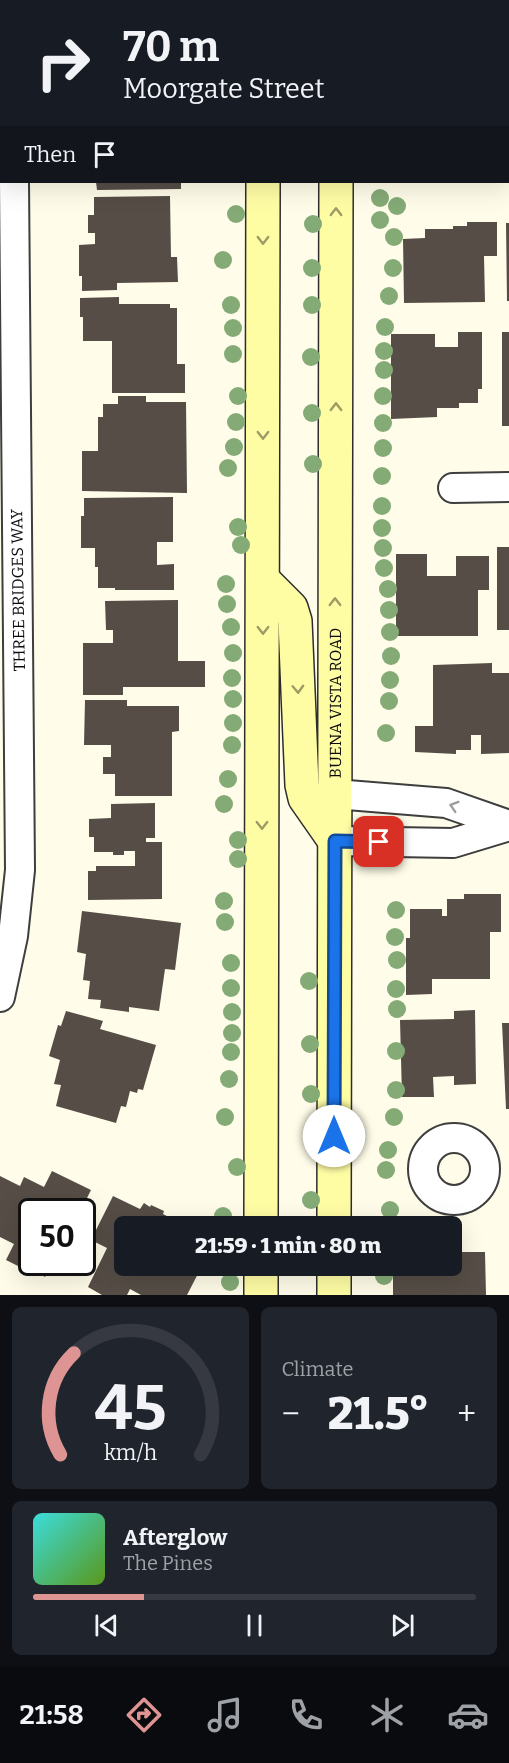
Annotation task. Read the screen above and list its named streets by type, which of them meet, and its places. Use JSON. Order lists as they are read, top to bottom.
{
  "streets": {
    "main road": ["BUENA VISTA ROAD"],
    "street": ["THREE BRIDGES WAY"]
  },
  "page": {
    "turn": ["70 m", "Moorgate Street"],
    "then": "Then",
    "limit": "50",
    "trip": "21:59 · 1 min · 80 m",
    "tile": "Climate",
    "heat": ["−", "21.5°", "+"],
    "song": ["Afterglow", "The Pines"],
    "tabs": "21:58",
    "gauge": ["45", "km/h"]
  }
}
